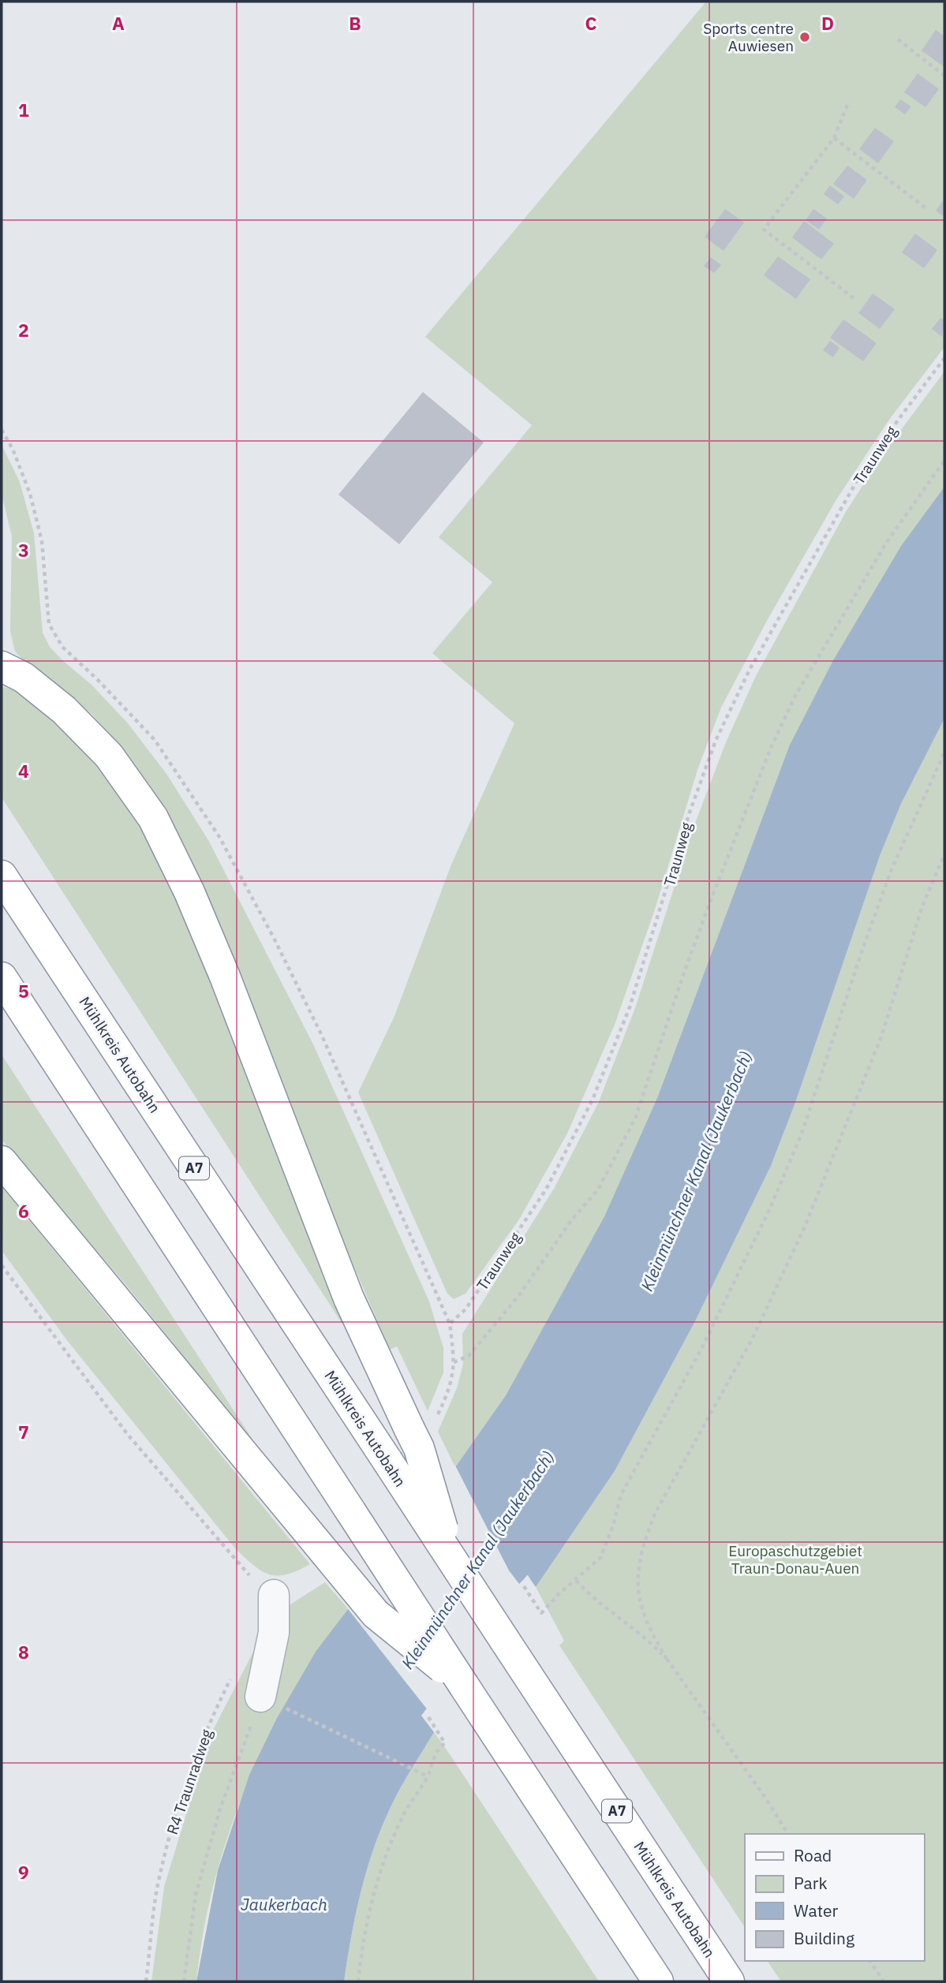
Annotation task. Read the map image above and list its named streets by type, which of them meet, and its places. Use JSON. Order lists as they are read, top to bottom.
{
  "streets": {
    "highway": ["Mühlkreis Autobahn", "A7"],
    "path": ["Traunweg", "R4 Traunradweg"]
  },
  "water": ["Kleinmünchner Kanal (Jaukerbach)", "Jaukerbach"],
  "parks": ["Europaschutzgebiet Traun-Donau-Auen"],
  "places": ["Sports centre Auwiesen"],
  "legend": [
    "Road",
    "Park",
    "Water",
    "Building"
  ],
  "grid": {
    "columns": [
      "A",
      "B",
      "C",
      "D"
    ],
    "rows": [
      "1",
      "2",
      "3",
      "4",
      "5",
      "6",
      "7",
      "8",
      "9"
    ]
  }
}
